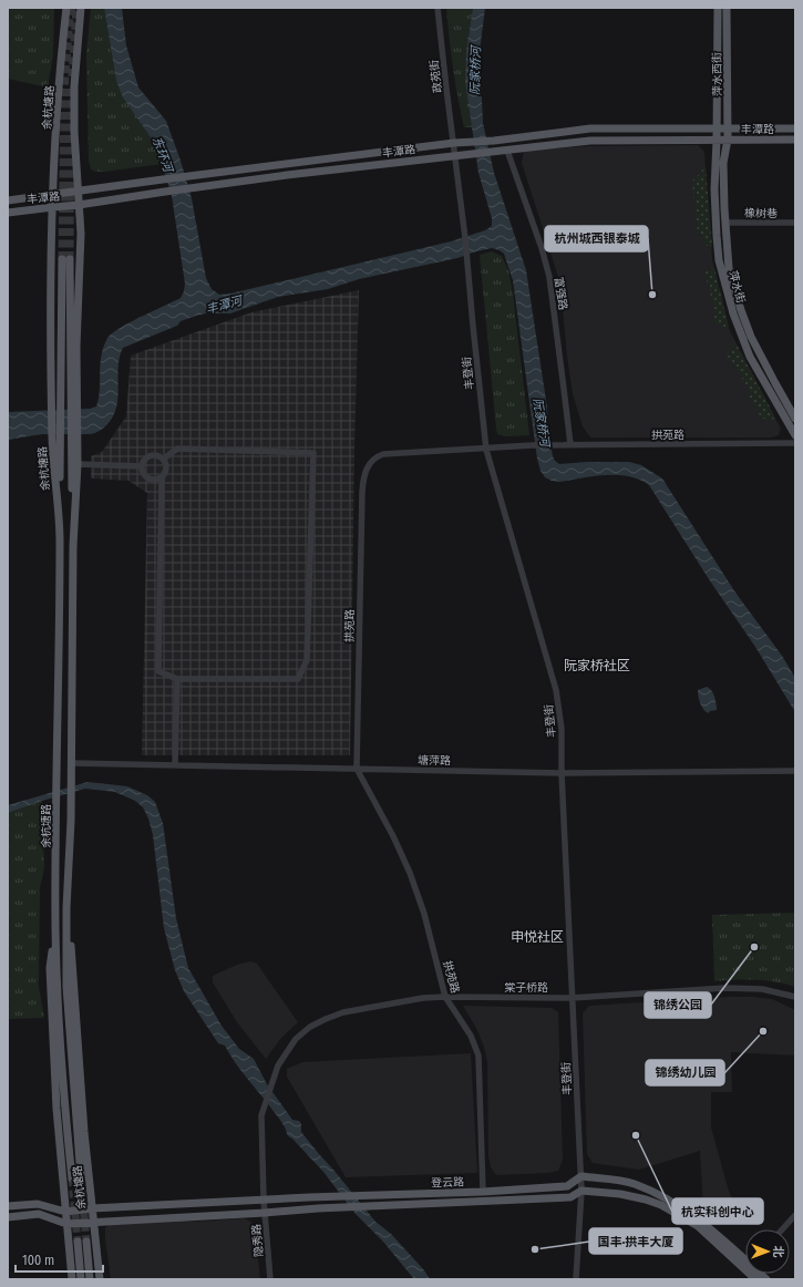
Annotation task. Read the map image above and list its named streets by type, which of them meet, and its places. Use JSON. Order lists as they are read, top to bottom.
{
  "streets": {
    "main road": [
      "萍水西街",
      "余杭塘路",
      "丰潭路",
      "萍水街",
      "登云路"
    ],
    "street": [
      "政苑街",
      "橡树巷",
      "富强路",
      "丰登街",
      "拱苑路",
      "塘萍路",
      "棠子桥路",
      "隐秀路"
    ]
  },
  "crossings": [
    ["萍水西街", "丰潭路"],
    ["萍水西街", "萍水街"],
    ["政苑街", "丰潭路"],
    ["余杭塘路", "丰潭路"],
    ["余杭塘路", "塘萍路"],
    ["余杭塘路", "登云路"],
    ["丰潭路", "萍水街"],
    ["丰潭路", "富强路"],
    ["丰潭路", "丰登街"],
    ["橡树巷", "萍水街"],
    ["富强路", "拱苑路"],
    ["丰登街", "拱苑路"],
    ["丰登街", "塘萍路"],
    ["丰登街", "棠子桥路"],
    ["丰登街", "登云路"],
    ["拱苑路", "塘萍路"],
    ["拱苑路", "棠子桥路"],
    ["拱苑路", "登云路"],
    ["棠子桥路", "登云路"],
    ["棠子桥路", "隐秀路"],
    ["登云路", "隐秀路"]
  ],
  "districts": ["阮家桥社区", "申悦社区"],
  "water": ["阮家桥河", "东环河", "丰潭河"],
  "places": [
    "杭州城西银泰城",
    "锦绣公园",
    "锦绣幼儿园",
    "杭实科创中心",
    "国丰·拱丰大厦"
  ],
  "scale_bar": "100 m",
  "north": "right"
}
